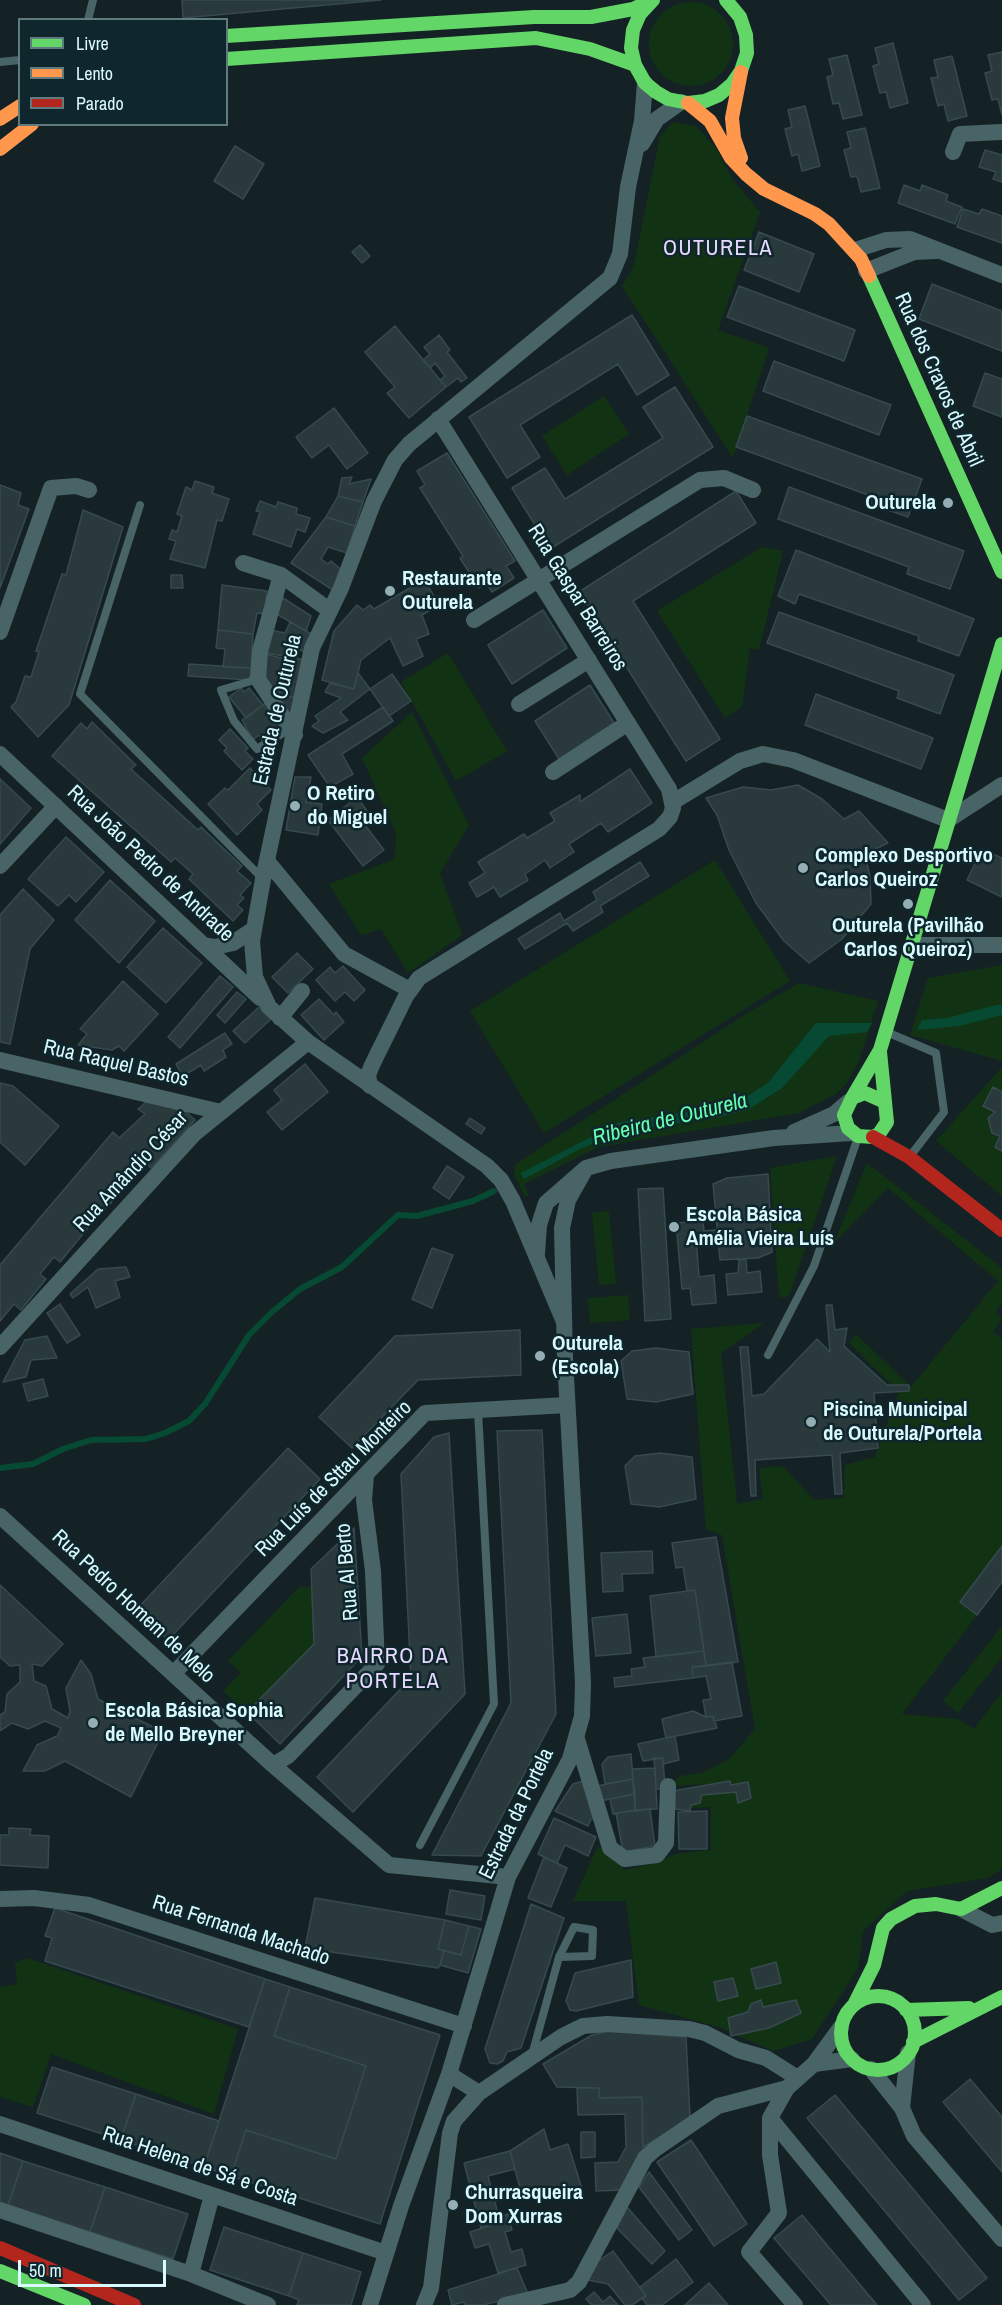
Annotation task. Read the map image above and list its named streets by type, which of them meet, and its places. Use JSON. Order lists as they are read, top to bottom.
{
  "streets": {
    "street": [
      "Rua dos Cravos de Abril",
      "Rua Gaspar Barreiros",
      "Estrada de Outurela",
      "Rua João Pedro de Andrade",
      "Rua Raquel Bastos",
      "Rua Amândio César",
      "Rua Luís de Sttau Monteiro",
      "Rua Al Berto",
      "Rua Pedro Homem de Melo",
      "Estrada da Portela",
      "Rua Fernanda Machado",
      "Rua Helena de Sá e Costa"
    ]
  },
  "crossings": [
    ["Rua Gaspar Barreiros", "Estrada de Outurela"],
    ["Estrada de Outurela", "Rua João Pedro de Andrade"],
    ["Estrada de Outurela", "Rua Amândio César"],
    ["Estrada de Outurela", "Estrada da Portela"],
    ["Rua Raquel Bastos", "Rua Amândio César"],
    ["Rua Luís de Sttau Monteiro", "Rua Al Berto"],
    ["Rua Luís de Sttau Monteiro", "Rua Pedro Homem de Melo"],
    ["Rua Luís de Sttau Monteiro", "Estrada da Portela"],
    ["Rua Al Berto", "Rua Pedro Homem de Melo"],
    ["Rua Pedro Homem de Melo", "Estrada da Portela"],
    ["Estrada da Portela", "Rua Fernanda Machado"],
    ["Estrada da Portela", "Rua Helena de Sá e Costa"]
  ],
  "districts": ["OUTURELA", "BAIRRO DA PORTELA"],
  "water": ["Ribeira de Outurela"],
  "places": [
    "Outurela",
    "Restaurante Outurela",
    "O Retiro do Miguel",
    "Complexo Desportivo Carlos Queiroz",
    "Outurela (Pavilhão Carlos Queiroz)",
    "Escola Básica Amélia Vieira Luís",
    "Outurela (Escola)",
    "Piscina Municipal de Outurela/Portela",
    "Escola Básica Sophia de Mello Breyner",
    "Churrasqueira Dom Xurras"
  ],
  "legend": ["Livre", "Lento", "Parado"],
  "scale_bar": "50 m"
}
